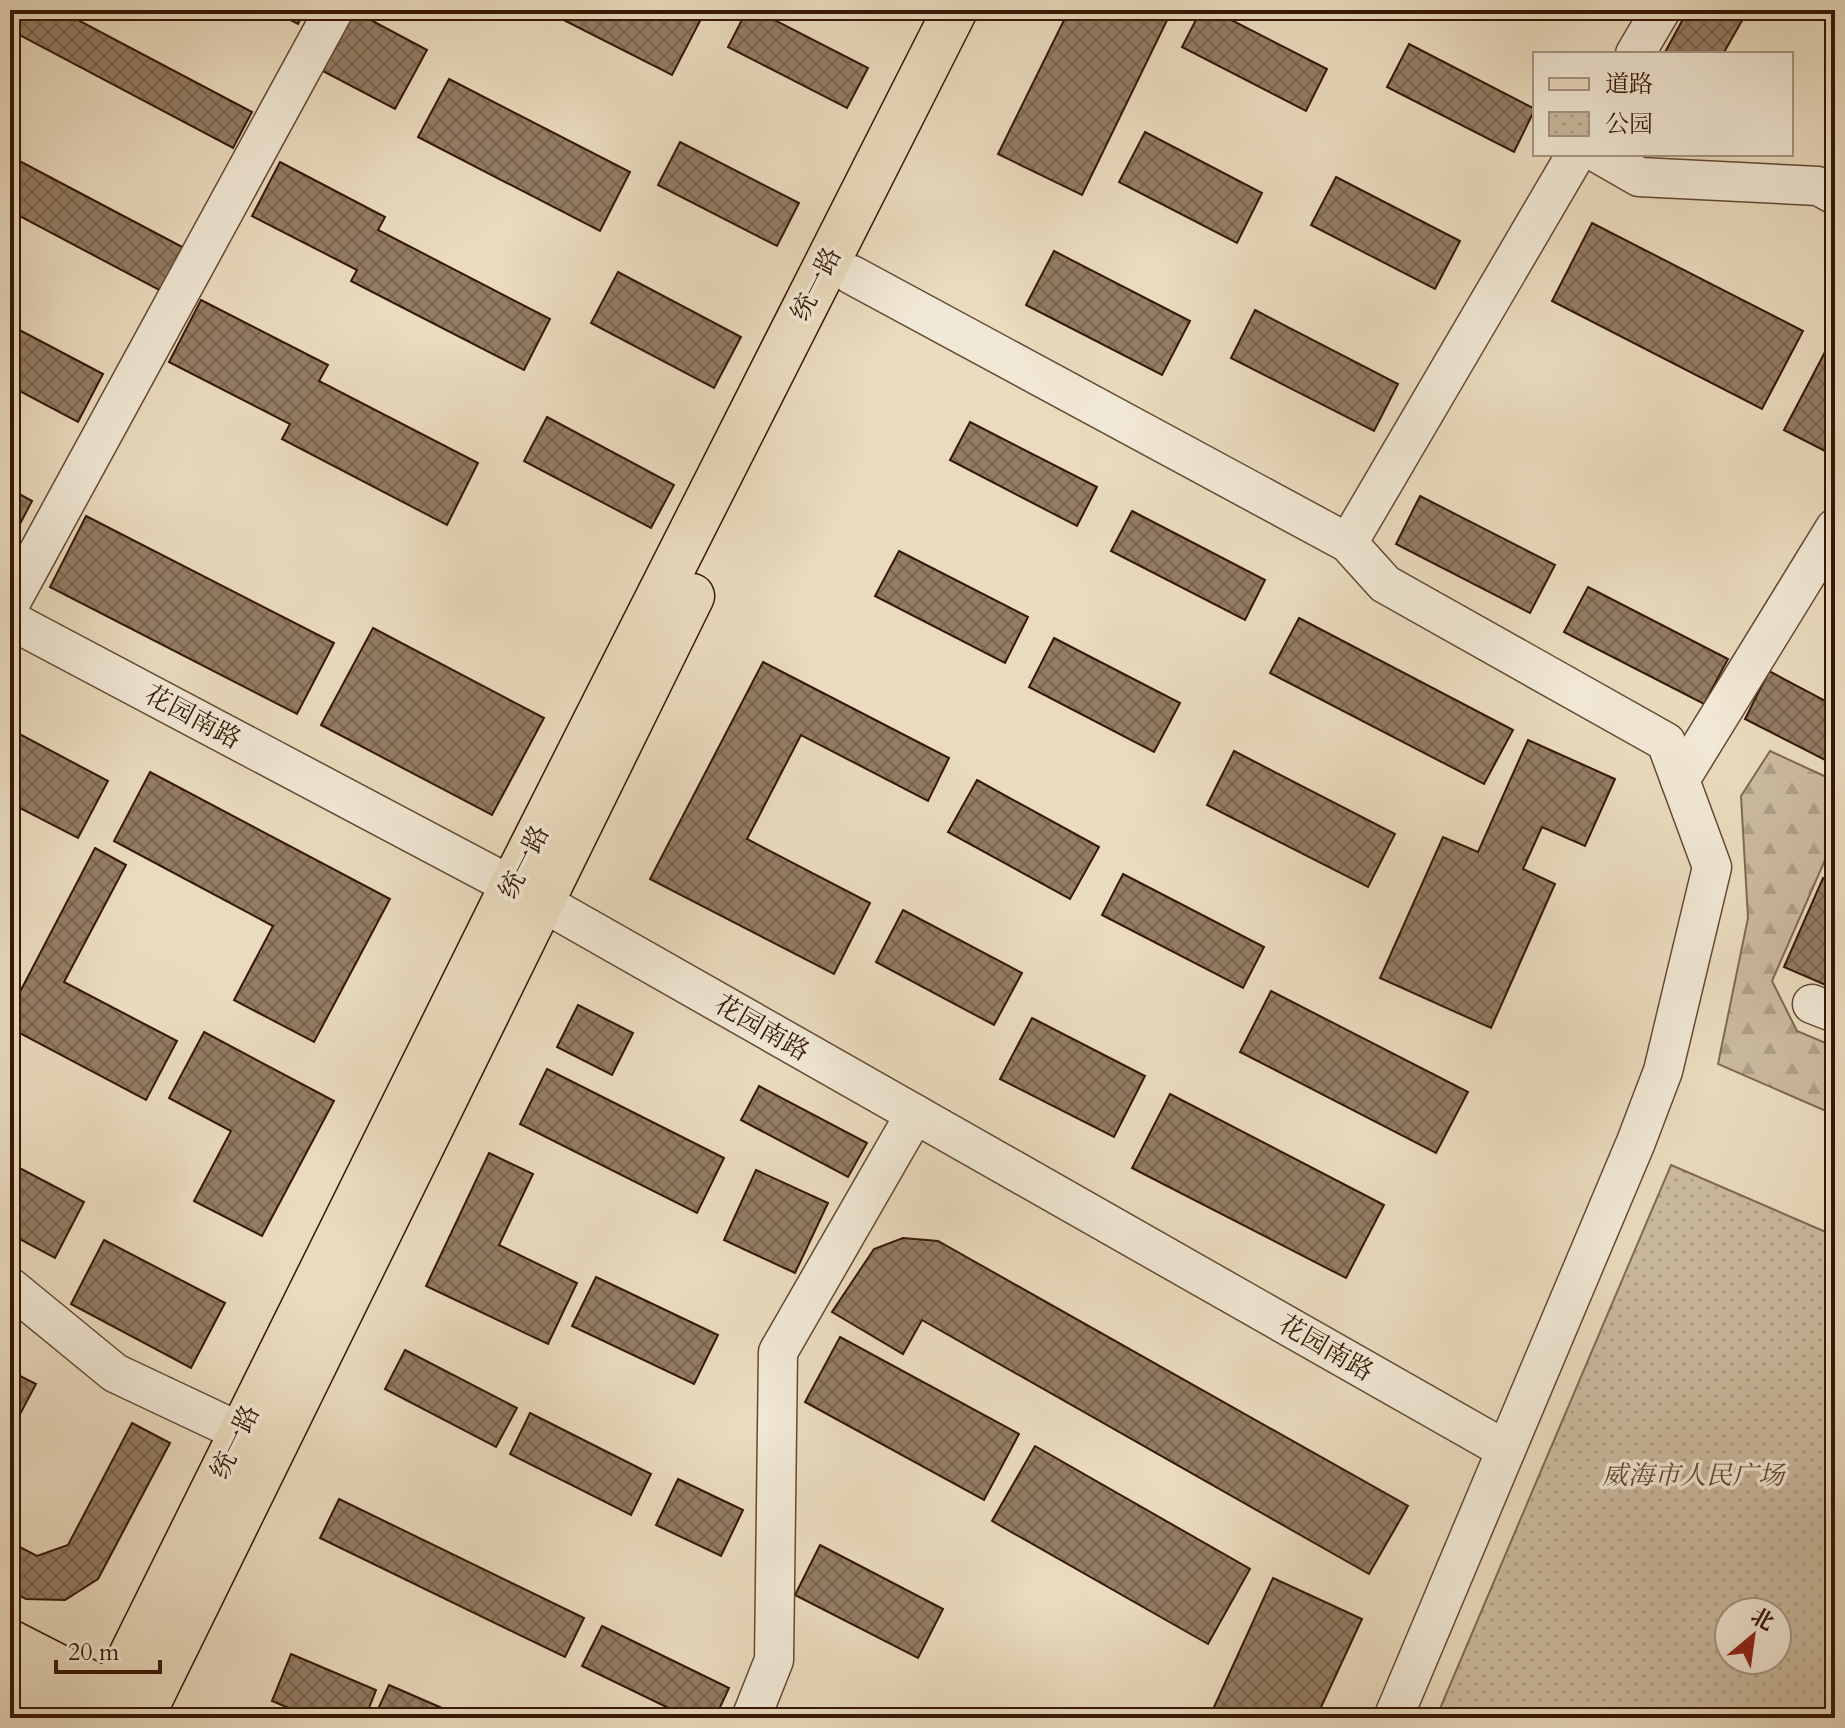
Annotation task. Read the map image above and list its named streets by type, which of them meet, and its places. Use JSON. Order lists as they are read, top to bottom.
{
  "streets": {
    "main road": ["统一路"],
    "street": ["花园南路"]
  },
  "crossings": [
    ["统一路", "花园南路"]
  ],
  "parks": ["威海市人民广场"],
  "legend": ["道路", "公园"],
  "scale_bar": "20 m",
  "north": "top right"
}
